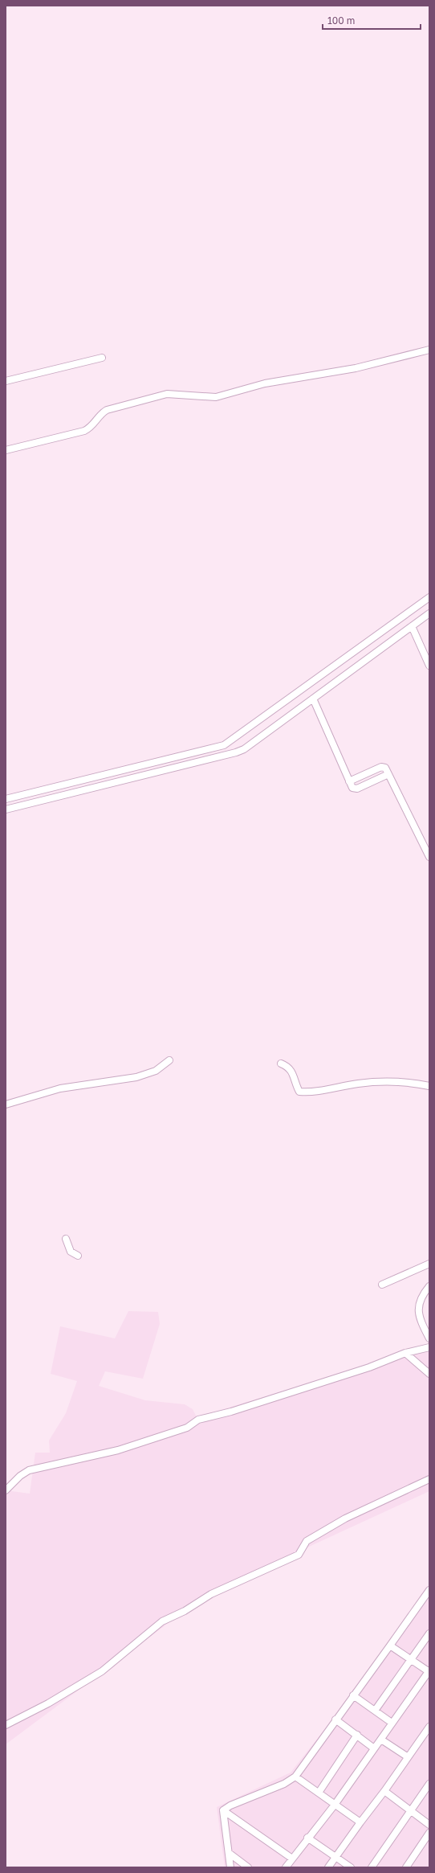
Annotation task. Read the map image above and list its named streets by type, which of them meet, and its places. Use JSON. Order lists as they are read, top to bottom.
{
  "scale_bar": "100 m"
}
